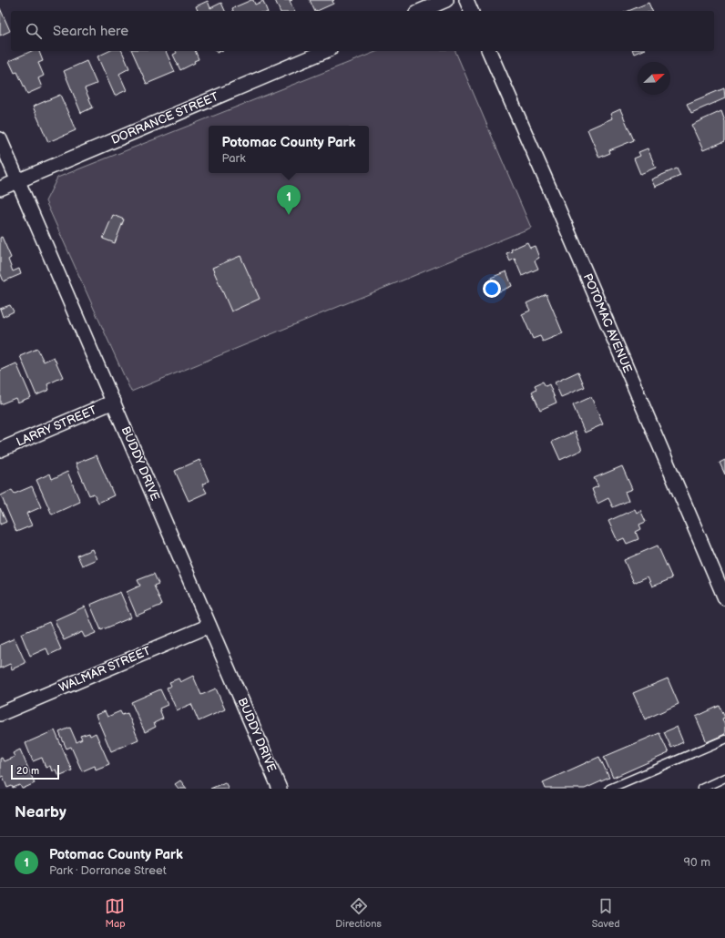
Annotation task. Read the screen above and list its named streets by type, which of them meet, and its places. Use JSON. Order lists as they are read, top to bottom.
{
  "streets": {
    "street": [
      "DORRANCE STREET",
      "POTOMAC AVENUE",
      "LARRY STREET",
      "BUDDY DRIVE",
      "WALMAR STREET"
    ]
  },
  "crossings": [
    ["DORRANCE STREET", "BUDDY DRIVE"],
    ["LARRY STREET", "BUDDY DRIVE"],
    ["BUDDY DRIVE", "WALMAR STREET"]
  ],
  "scale_bar": "20 m",
  "north": "top right",
  "page": {
    "search": "Search here",
    "popup": ["Potomac County Park", "Park"],
    "pins": "1",
    "scale": "20 m",
    "heading": "Nearby",
    "list": [
      {
        "mark": "1",
        "name": "Potomac County Park",
        "note": "Park · Dorrance Street",
        "value": "90 m"
      }
    ],
    "nav": ["Map", "Directions", "Saved"]
  }
}
